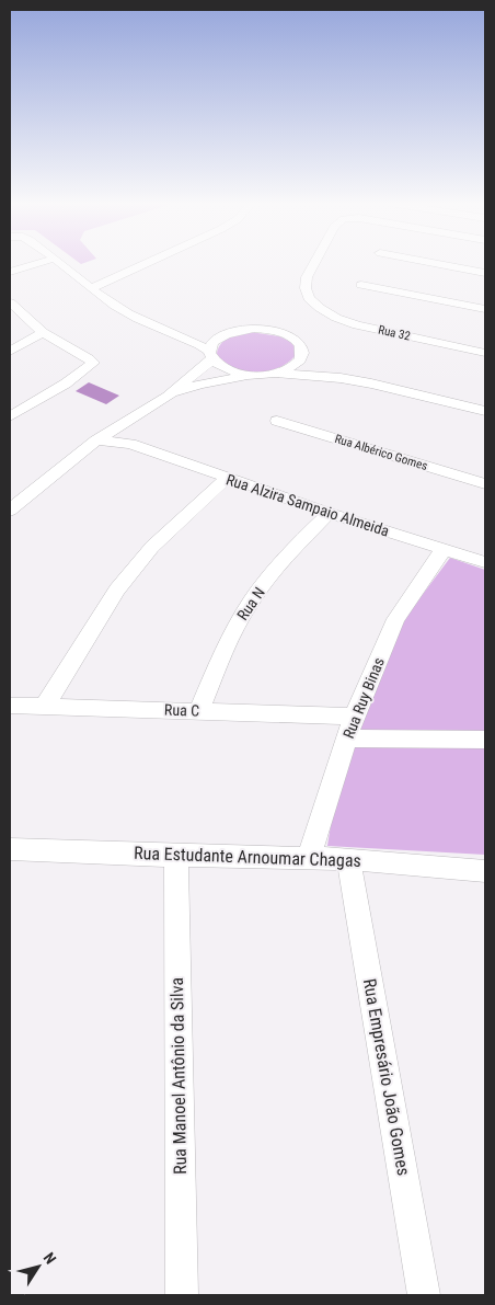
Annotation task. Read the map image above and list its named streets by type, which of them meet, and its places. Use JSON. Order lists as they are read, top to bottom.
{
  "streets": {
    "street": [
      "Rua 32",
      "Rua Albérico Gomes",
      "Rua Alzira Sampaio Almeida",
      "Rua N",
      "Rua Ruy Binas",
      "Rua C",
      "Rua Estudante Arnoumar Chagas",
      "Rua Manoel Antônio da Silva",
      "Rua Empresário João Gomes"
    ]
  },
  "crossings": [
    ["Rua Alzira Sampaio Almeida", "Rua N"],
    ["Rua Alzira Sampaio Almeida", "Rua Ruy Binas"],
    ["Rua N", "Rua C"],
    ["Rua Ruy Binas", "Rua C"],
    ["Rua Ruy Binas", "Rua Estudante Arnoumar Chagas"],
    ["Rua Estudante Arnoumar Chagas", "Rua Manoel Antônio da Silva"],
    ["Rua Estudante Arnoumar Chagas", "Rua Empresário João Gomes"]
  ],
  "north": "top right"
}
